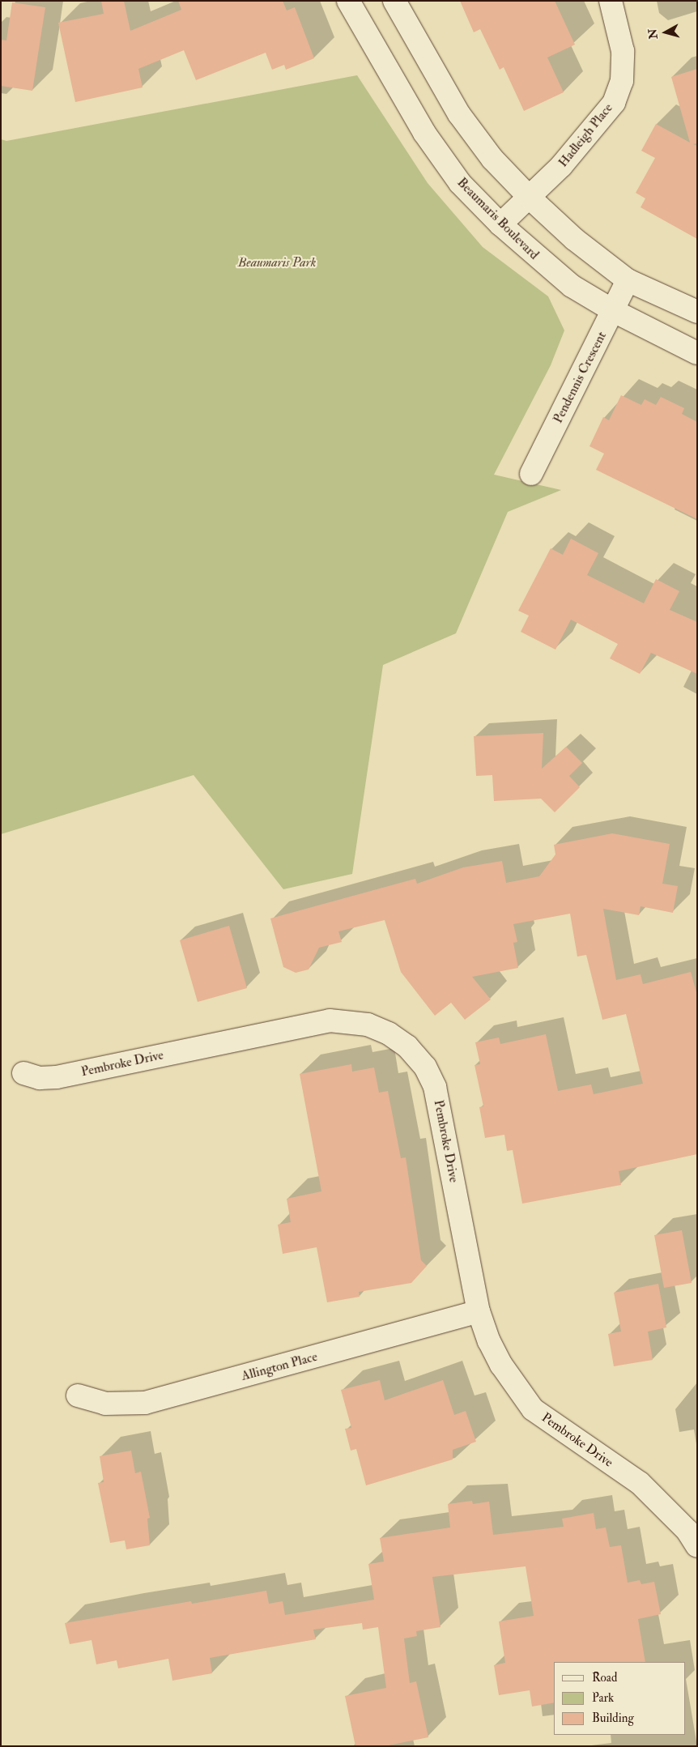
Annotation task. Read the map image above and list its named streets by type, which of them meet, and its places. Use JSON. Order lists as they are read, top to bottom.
{
  "streets": {
    "street": [
      "Hadleigh Place",
      "Beaumaris Boulevard",
      "Pendennis Crescent",
      "Pembroke Drive",
      "Allington Place"
    ]
  },
  "crossings": [
    ["Hadleigh Place", "Beaumaris Boulevard"],
    ["Beaumaris Boulevard", "Pendennis Crescent"],
    ["Pembroke Drive", "Allington Place"]
  ],
  "parks": ["Beaumaris Park"],
  "legend": ["Road", "Park", "Building"],
  "north": "left"
}
